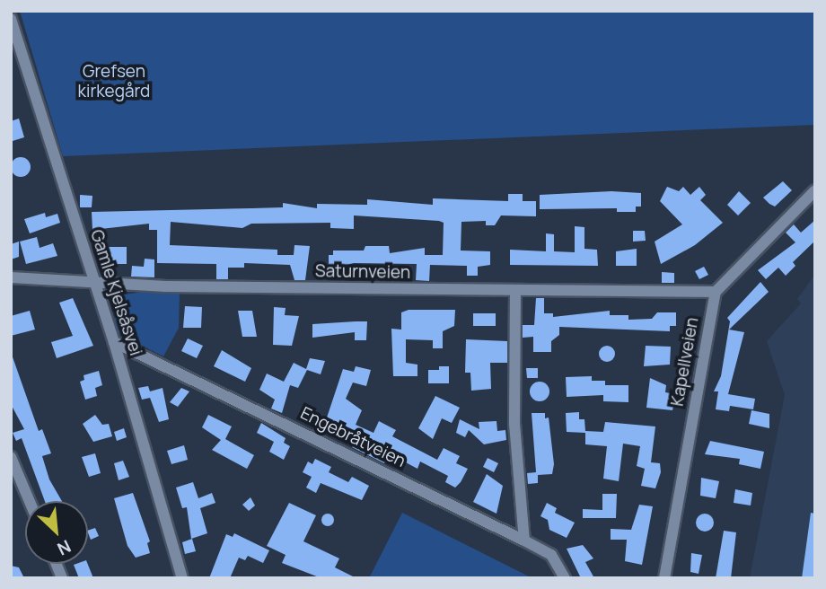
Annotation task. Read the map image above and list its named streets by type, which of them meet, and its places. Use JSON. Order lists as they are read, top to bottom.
{
  "streets": {
    "street": [
      "Saturnveien",
      "Gamle Kjelsåsvei",
      "Kapellveien",
      "Engebråtveien"
    ]
  },
  "crossings": [
    ["Saturnveien", "Gamle Kjelsåsvei"],
    ["Saturnveien", "Kapellveien"],
    ["Gamle Kjelsåsvei", "Engebråtveien"]
  ],
  "parks": ["Grefsen kirkegård"],
  "north": "bottom right"
}
